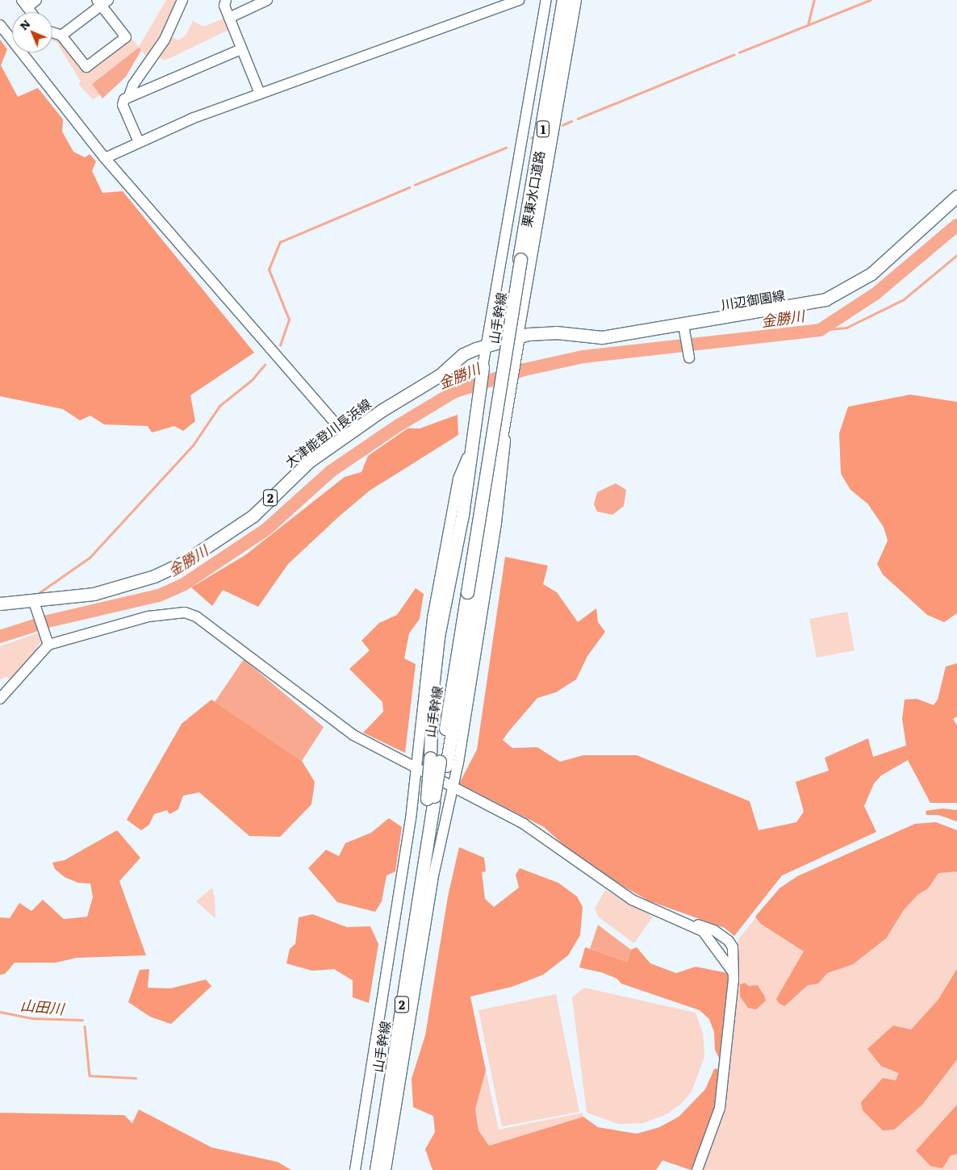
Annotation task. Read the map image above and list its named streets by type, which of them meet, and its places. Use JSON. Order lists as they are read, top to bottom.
{
  "streets": {
    "highway": ["1", "栗東水口道路"],
    "main road": [
      "川辺御園線",
      "山手幹線",
      "大津能登川長浜線",
      "2"
    ]
  },
  "crossings": [
    ["栗東水口道路", "山手幹線"],
    ["川辺御園線", "大津能登川長浜線"]
  ],
  "water": ["金勝川", "山田川"],
  "north": "top left"
}
